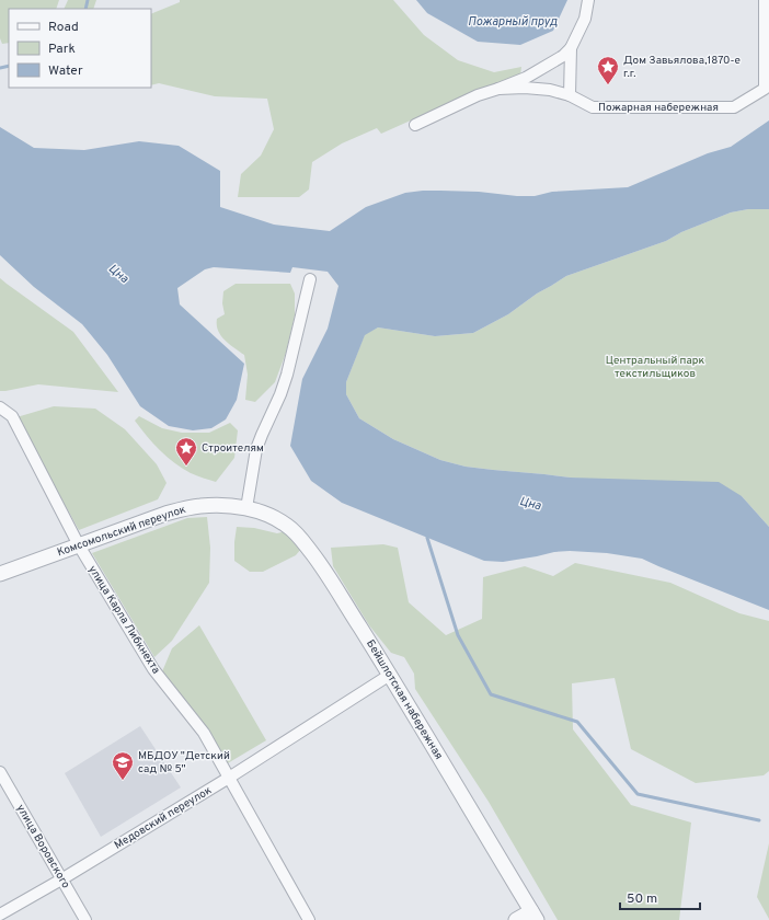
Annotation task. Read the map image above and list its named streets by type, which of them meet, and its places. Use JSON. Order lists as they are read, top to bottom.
{
  "streets": {
    "street": [
      "Пожарная набережная",
      "Комсомольский переулок",
      "улица Карла Либкнехта",
      "Бейшлотская набережная",
      "Медовский переулок",
      "улица Воровского"
    ]
  },
  "crossings": [
    ["Комсомольский переулок", "улица Карла Либкнехта"],
    ["Комсомольский переулок", "Бейшлотская набережная"],
    ["улица Карла Либкнехта", "Медовский переулок"],
    ["Бейшлотская набережная", "Медовский переулок"],
    ["Медовский переулок", "улица Воровского"]
  ],
  "water": ["Пожарный пруд", "Цна"],
  "parks": ["Центральный парк текстильщиков"],
  "places": {
    "place": ["Дом Завьялова,1870-е г.г.", "Строителям"],
    "school or university": ["МБДОУ \"Детский сад № 5\""]
  },
  "legend": ["Road", "Park", "Water"],
  "scale_bar": "50 m"
}
